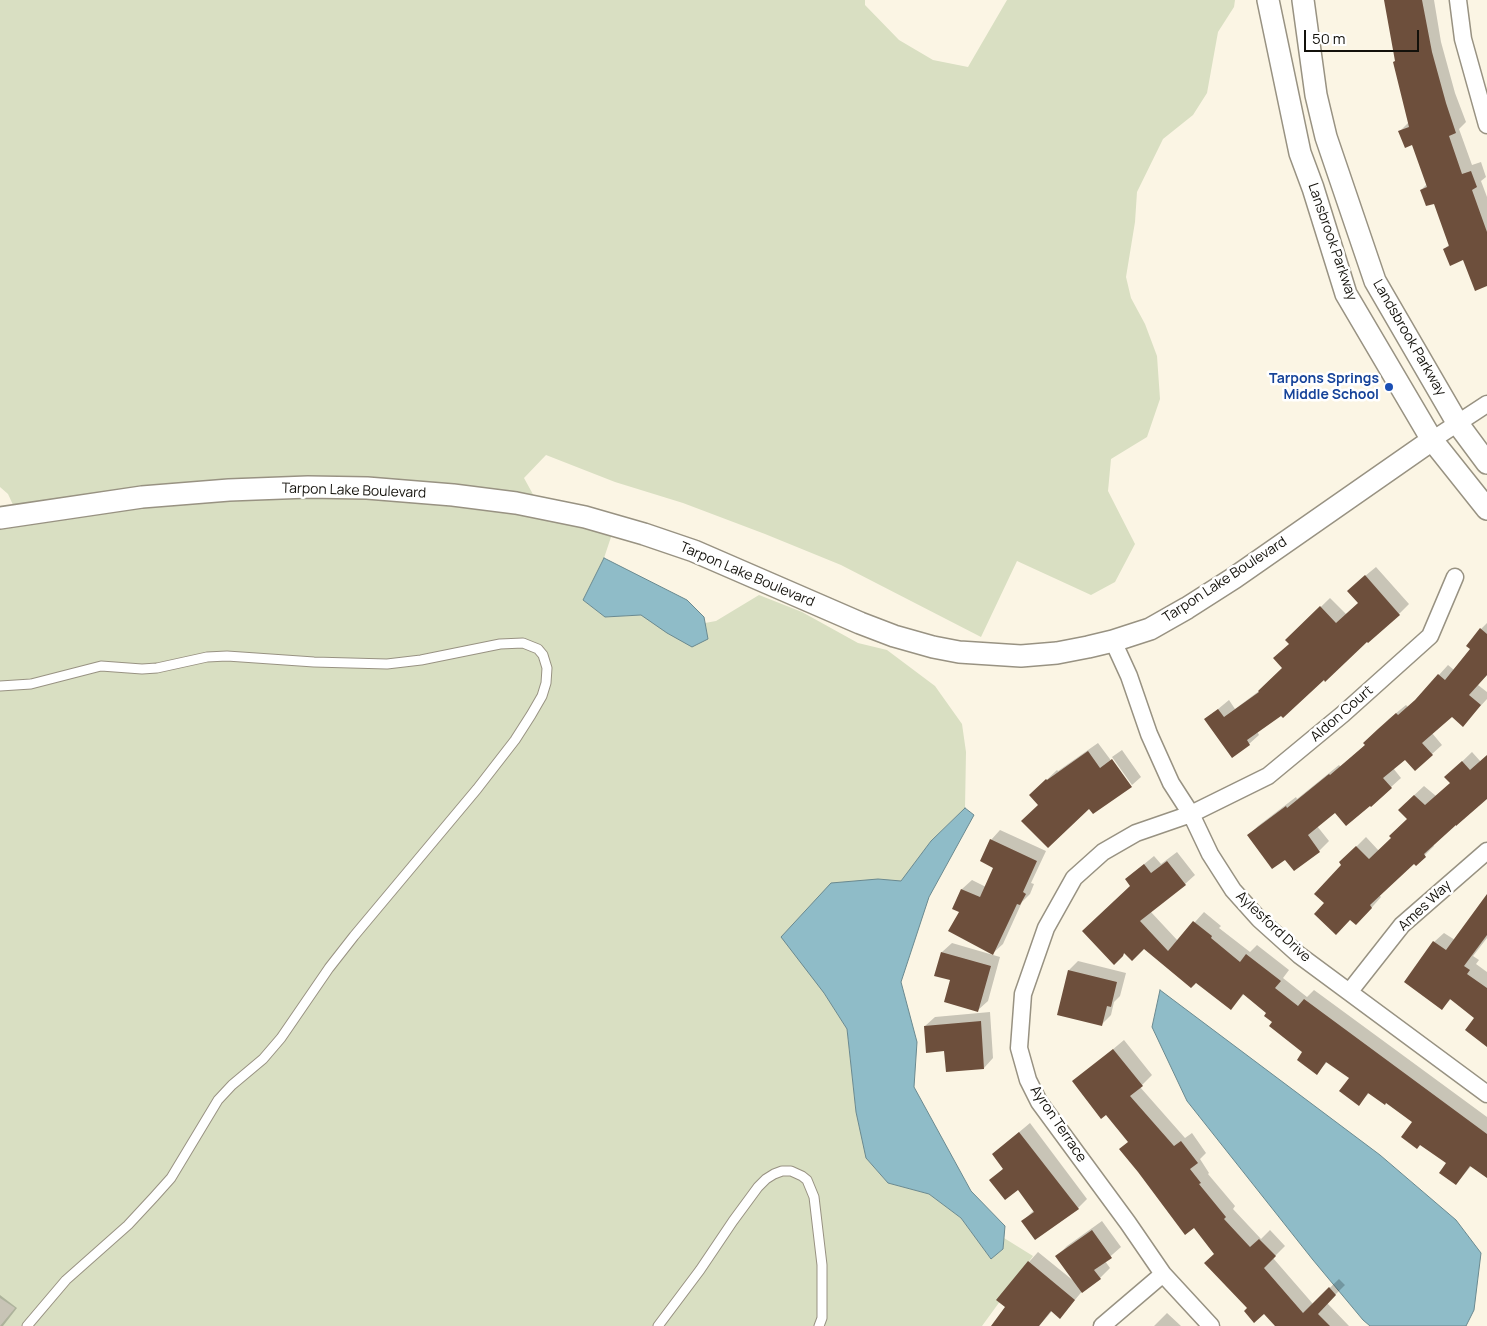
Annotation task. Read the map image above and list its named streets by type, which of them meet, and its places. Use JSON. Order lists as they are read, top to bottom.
{
  "streets": {
    "street": [
      "Lansbrook Parkway",
      "Landsbrook Parkway",
      "Tarpon Lake Boulevard",
      "Aldon Court",
      "Ames Way",
      "Aylesford Drive",
      "Ayron Terrace"
    ]
  },
  "crossings": [
    ["Lansbrook Parkway", "Tarpon Lake Boulevard"],
    ["Tarpon Lake Boulevard", "Aylesford Drive"],
    ["Aldon Court", "Aylesford Drive"],
    ["Aldon Court", "Ayron Terrace"],
    ["Ames Way", "Aylesford Drive"],
    ["Aylesford Drive", "Ayron Terrace"]
  ],
  "places": ["Tarpons Springs Middle School"],
  "scale_bar": "50 m"
}
